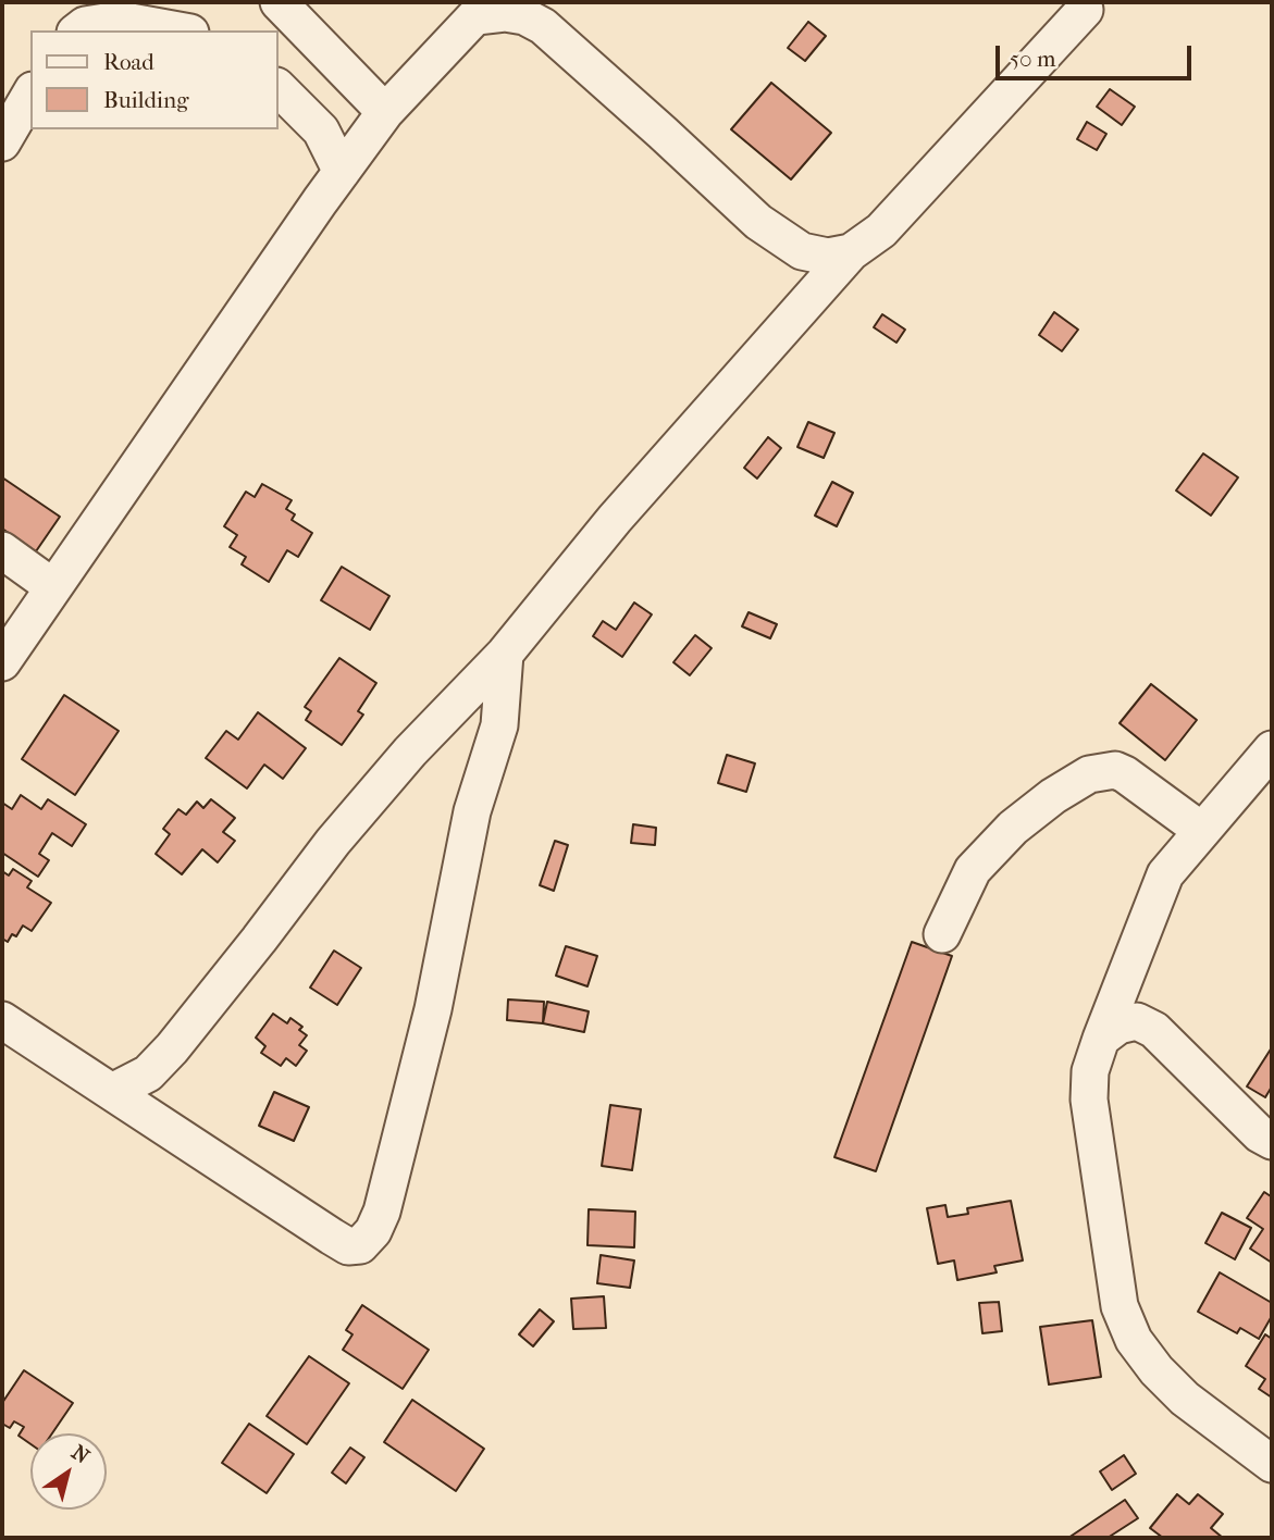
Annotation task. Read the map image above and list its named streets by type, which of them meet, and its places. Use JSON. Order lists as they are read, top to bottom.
{
  "legend": ["Road", "Building"],
  "scale_bar": "50 m",
  "north": "top right"
}
